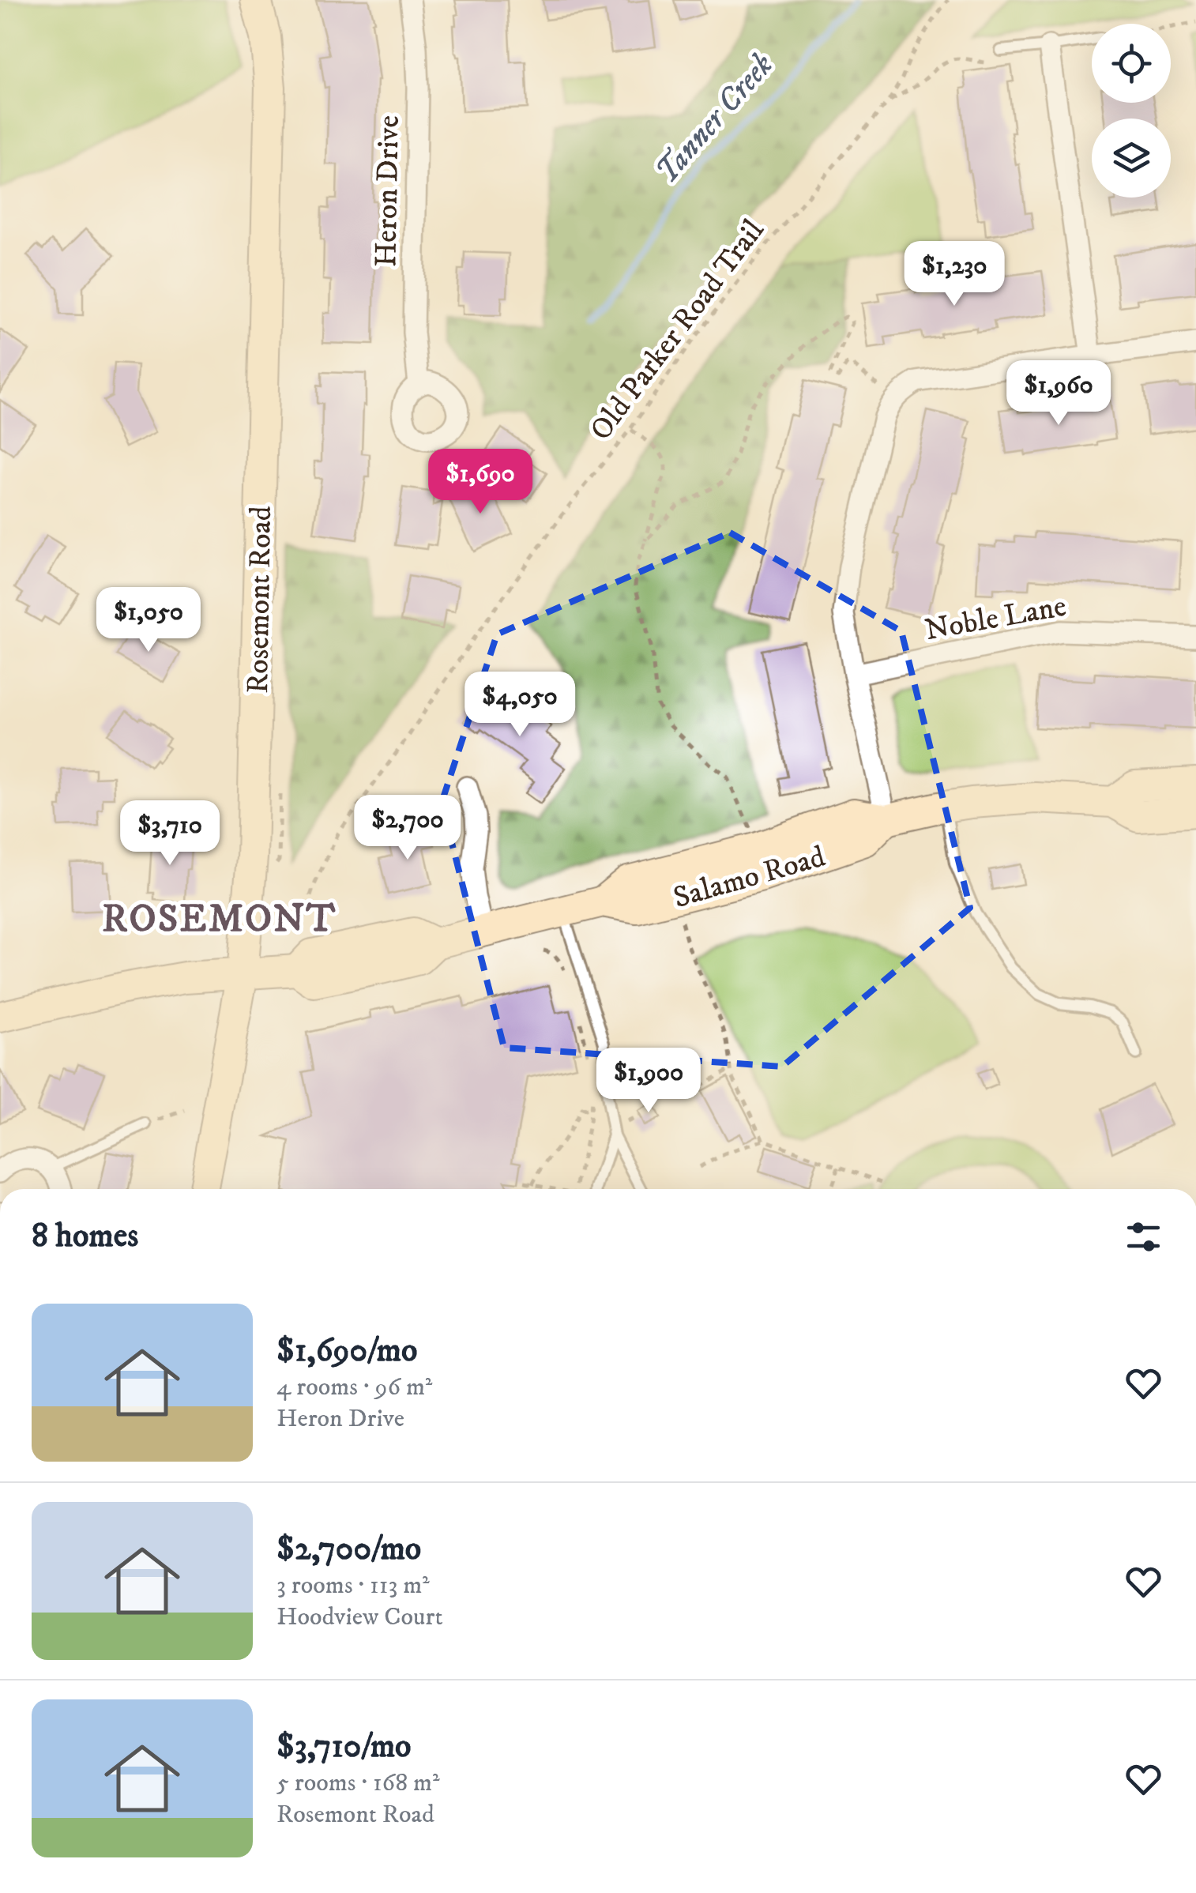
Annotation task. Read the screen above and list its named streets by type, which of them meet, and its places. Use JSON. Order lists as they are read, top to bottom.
{
  "streets": {
    "main road": ["Rosemont Road", "Salamo Road"],
    "street": ["Heron Drive", "Noble Lane"],
    "path": ["Old Parker Road Trail"]
  },
  "crossings": [
    ["Rosemont Road", "Salamo Road"]
  ],
  "districts": ["ROSEMONT"],
  "water": ["Tanner Creek"],
  "page": {
    "price": [
      "$1,230",
      "$1,960",
      "$1,690",
      "$1,050",
      "$4,050",
      "$2,700",
      "$3,710",
      "$1,900"
    ],
    "heading": "8 homes",
    "list": [
      {
        "name": "$1,690/mo",
        "note": "4 rooms · 96 m² · Heron Drive"
      },
      {
        "name": "$2,700/mo",
        "note": "3 rooms · 113 m² · Hoodview Court"
      },
      {
        "name": "$3,710/mo",
        "note": "5 rooms · 168 m² · Rosemont Road"
      }
    ]
  }
}
